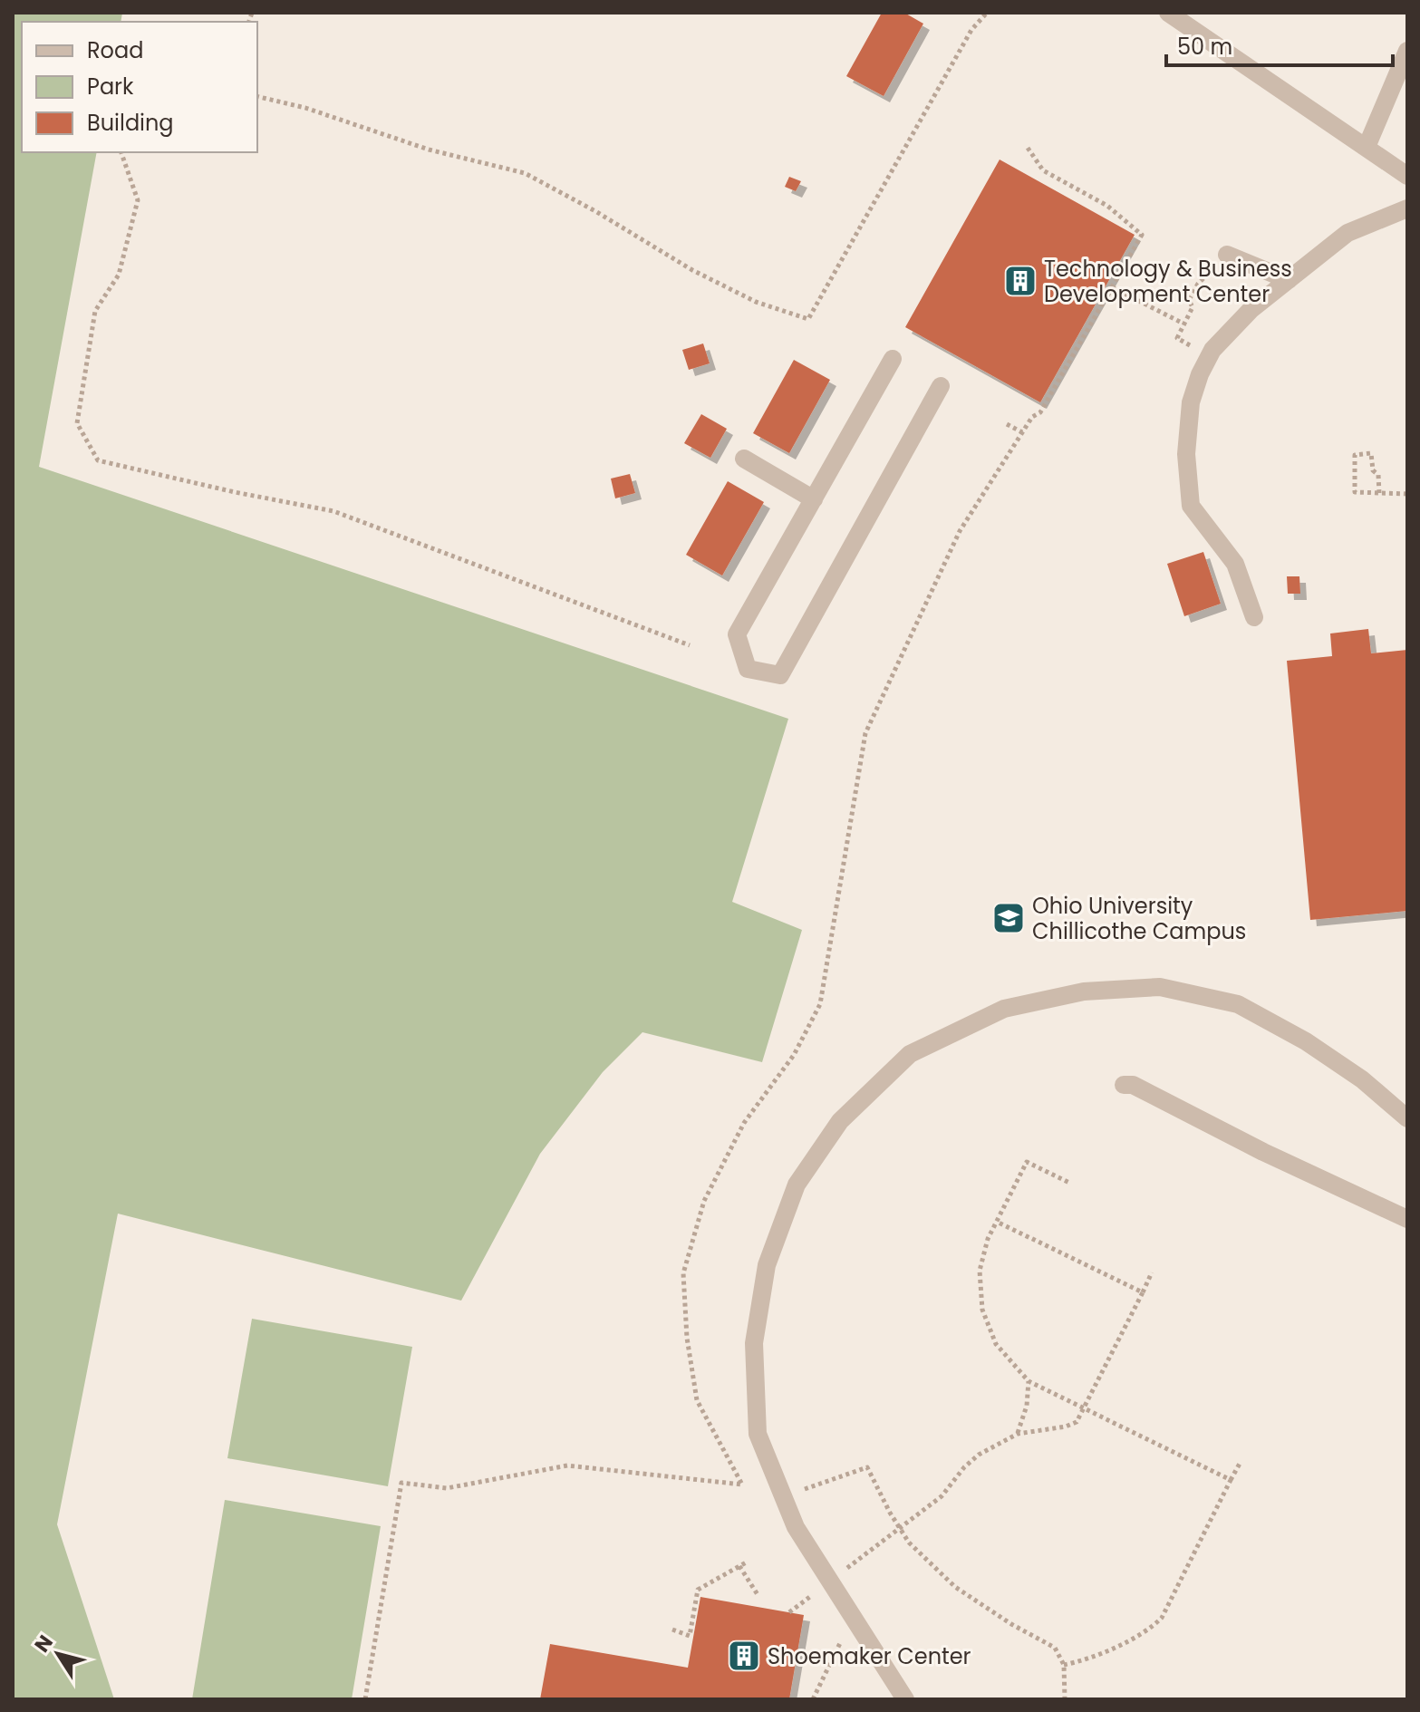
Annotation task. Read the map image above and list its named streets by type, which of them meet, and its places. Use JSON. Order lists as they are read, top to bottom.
{
  "places": {
    "building": ["Technology & Business Development Center", "Shoemaker Center"],
    "school or university": ["Ohio University Chillicothe Campus"]
  },
  "legend": ["Road", "Park", "Building"],
  "scale_bar": "50 m",
  "north": "top left"
}
